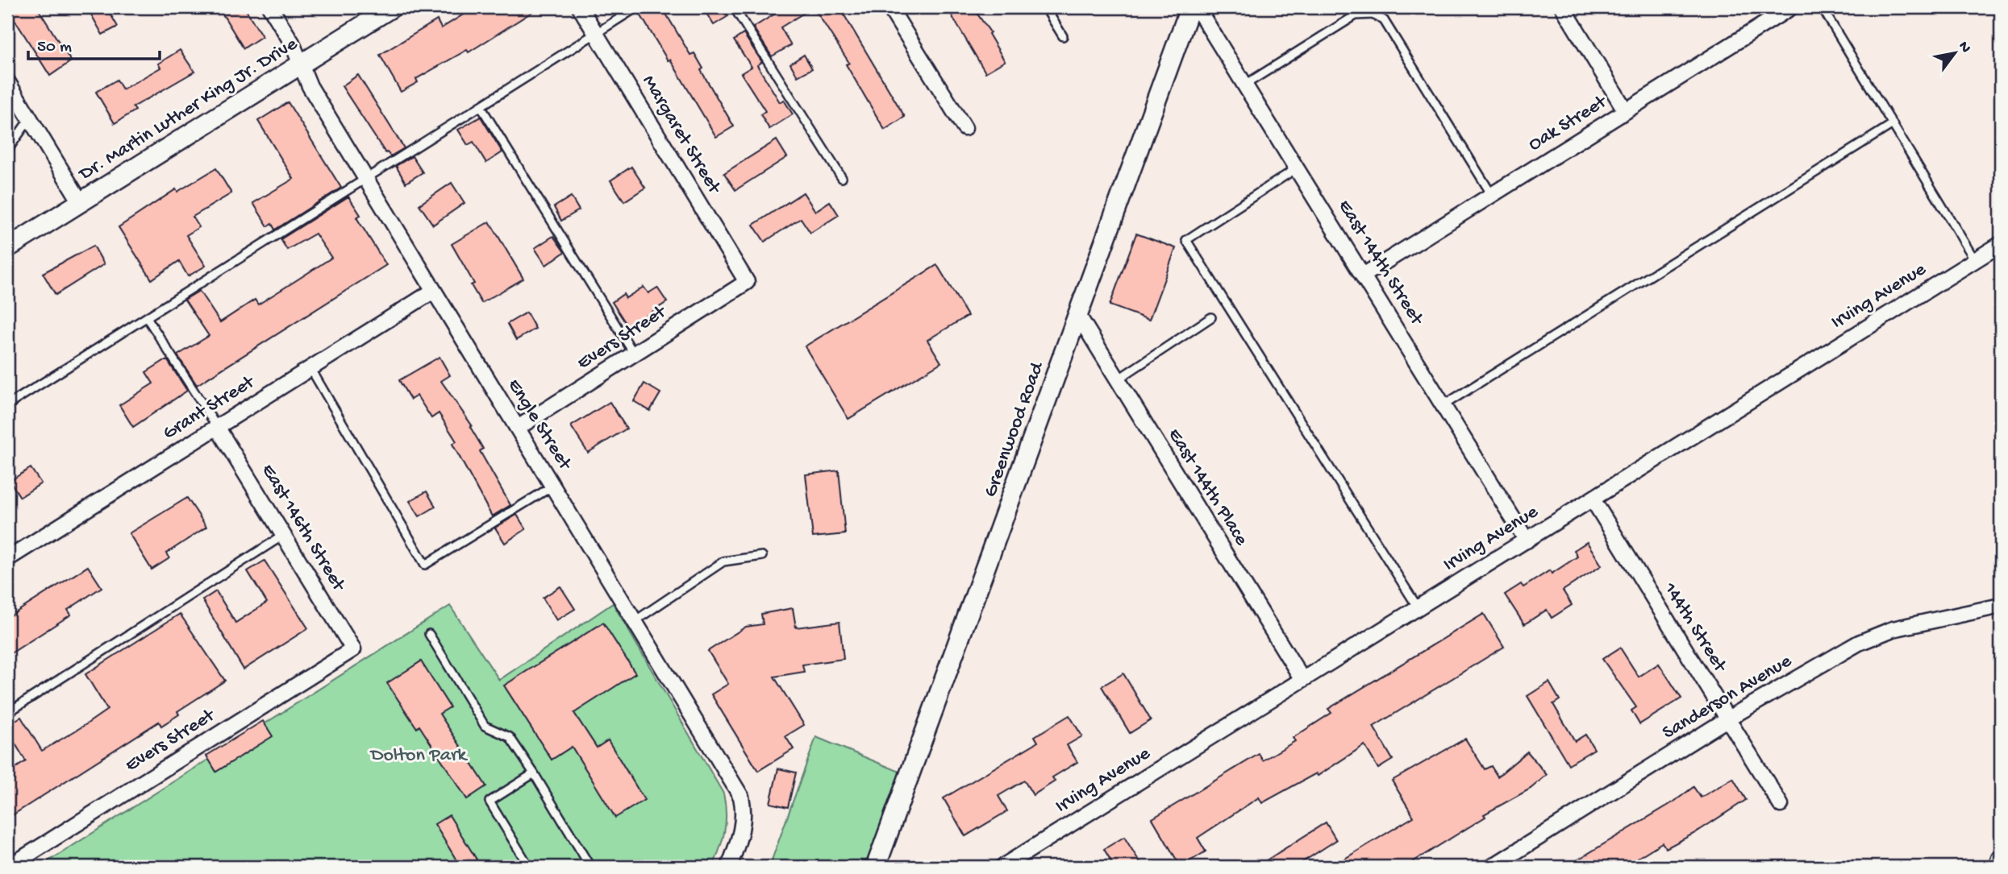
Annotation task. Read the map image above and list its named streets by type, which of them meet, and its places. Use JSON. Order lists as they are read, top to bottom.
{
  "streets": {
    "street": [
      "Dr. Martin Luther King Jr. Drive",
      "Oak Street",
      "Margaret Street",
      "East 144th Street",
      "Irving Avenue",
      "Evers Street",
      "Grant Street",
      "Engle Street",
      "Greenwood Road",
      "East 144th Place",
      "East 146th Street",
      "144th Street",
      "Sanderson Avenue"
    ]
  },
  "crossings": [
    ["Dr. Martin Luther King Jr. Drive", "Engle Street"],
    ["Oak Street", "East 144th Street"],
    ["Margaret Street", "Evers Street"],
    ["East 144th Street", "Irving Avenue"],
    ["Irving Avenue", "East 144th Place"],
    ["Irving Avenue", "144th Street"],
    ["Evers Street", "Engle Street"],
    ["Evers Street", "East 146th Street"],
    ["Grant Street", "Engle Street"],
    ["Grant Street", "East 146th Street"],
    ["Greenwood Road", "East 144th Place"],
    ["144th Street", "Sanderson Avenue"]
  ],
  "parks": ["Dolton Park"],
  "scale_bar": "50 m",
  "north": "top right"
}
